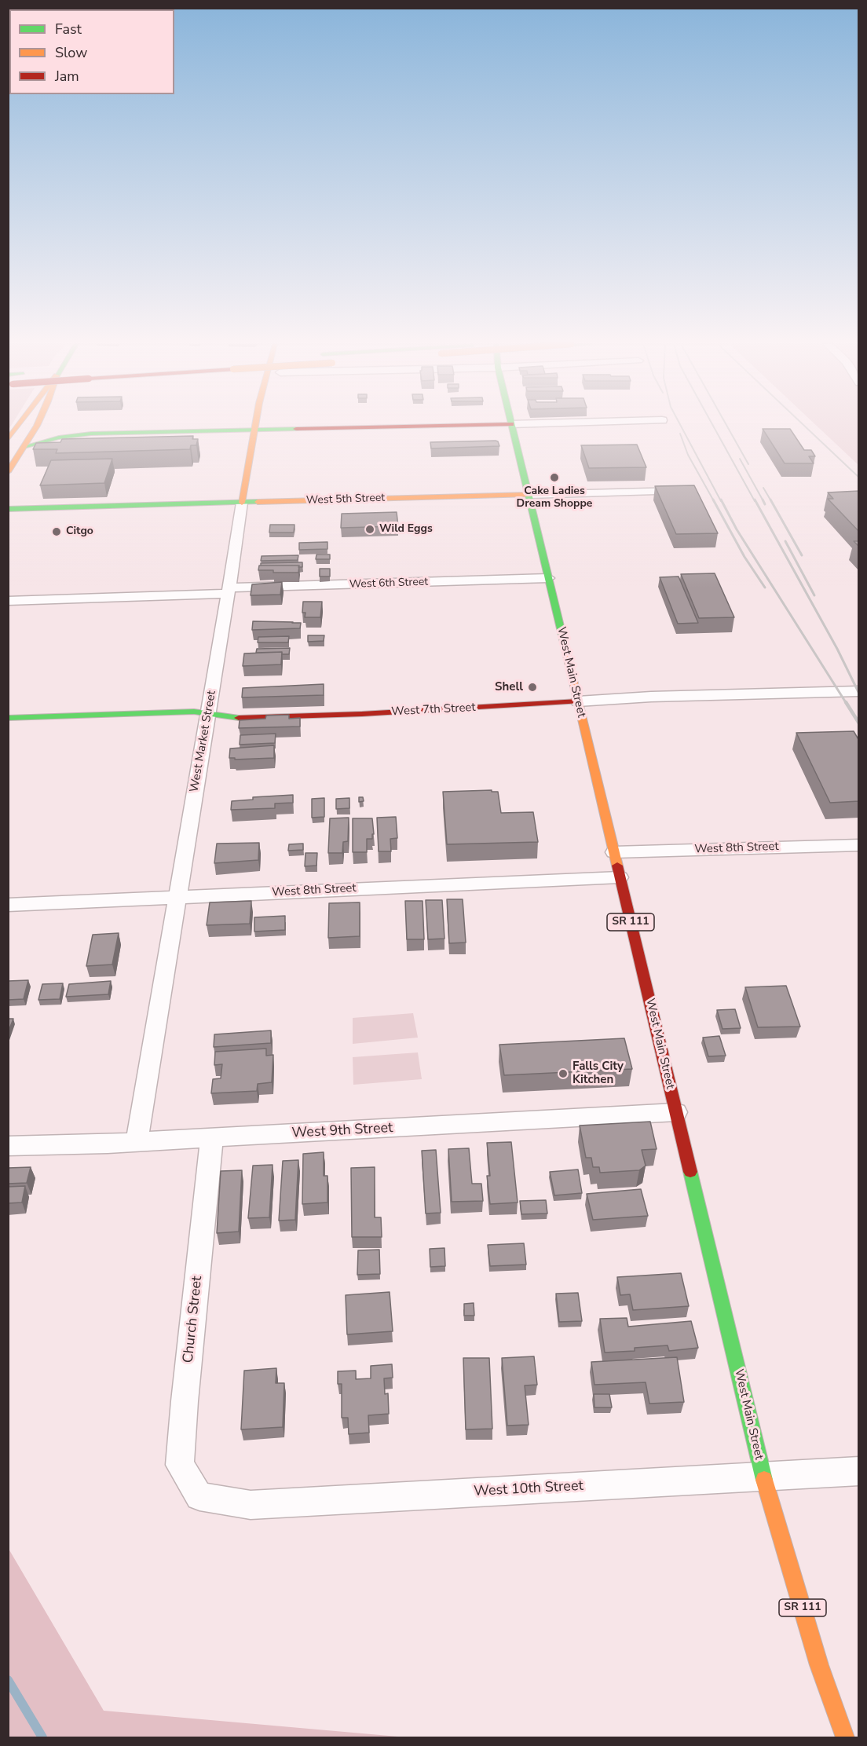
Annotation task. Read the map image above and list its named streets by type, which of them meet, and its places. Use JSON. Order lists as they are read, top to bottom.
{
  "streets": {
    "main road": [
      "West 5th Street",
      "West Main Street",
      "West 7th Street",
      "West Market Street",
      "SR 111"
    ],
    "street": [
      "West 6th Street",
      "West 8th Street",
      "West 9th Street",
      "Church Street",
      "West 10th Street"
    ]
  },
  "crossings": [
    ["West 5th Street", "West Main Street"],
    ["West 5th Street", "West Market Street"],
    ["West 6th Street", "West Main Street"],
    ["West 6th Street", "West Market Street"],
    ["West Main Street", "West 7th Street"],
    ["West Main Street", "West 8th Street"],
    ["West Main Street", "West 9th Street"],
    ["West Main Street", "West 10th Street"],
    ["West 7th Street", "West Market Street"],
    ["West Market Street", "West 8th Street"],
    ["West Market Street", "West 9th Street"],
    ["West 9th Street", "Church Street"],
    ["Church Street", "West 10th Street"]
  ],
  "places": [
    "Cake Ladies Dream Shoppe",
    "Wild Eggs",
    "Citgo",
    "Shell",
    "Falls City Kitchen"
  ],
  "legend": ["Fast", "Slow", "Jam"]
}
